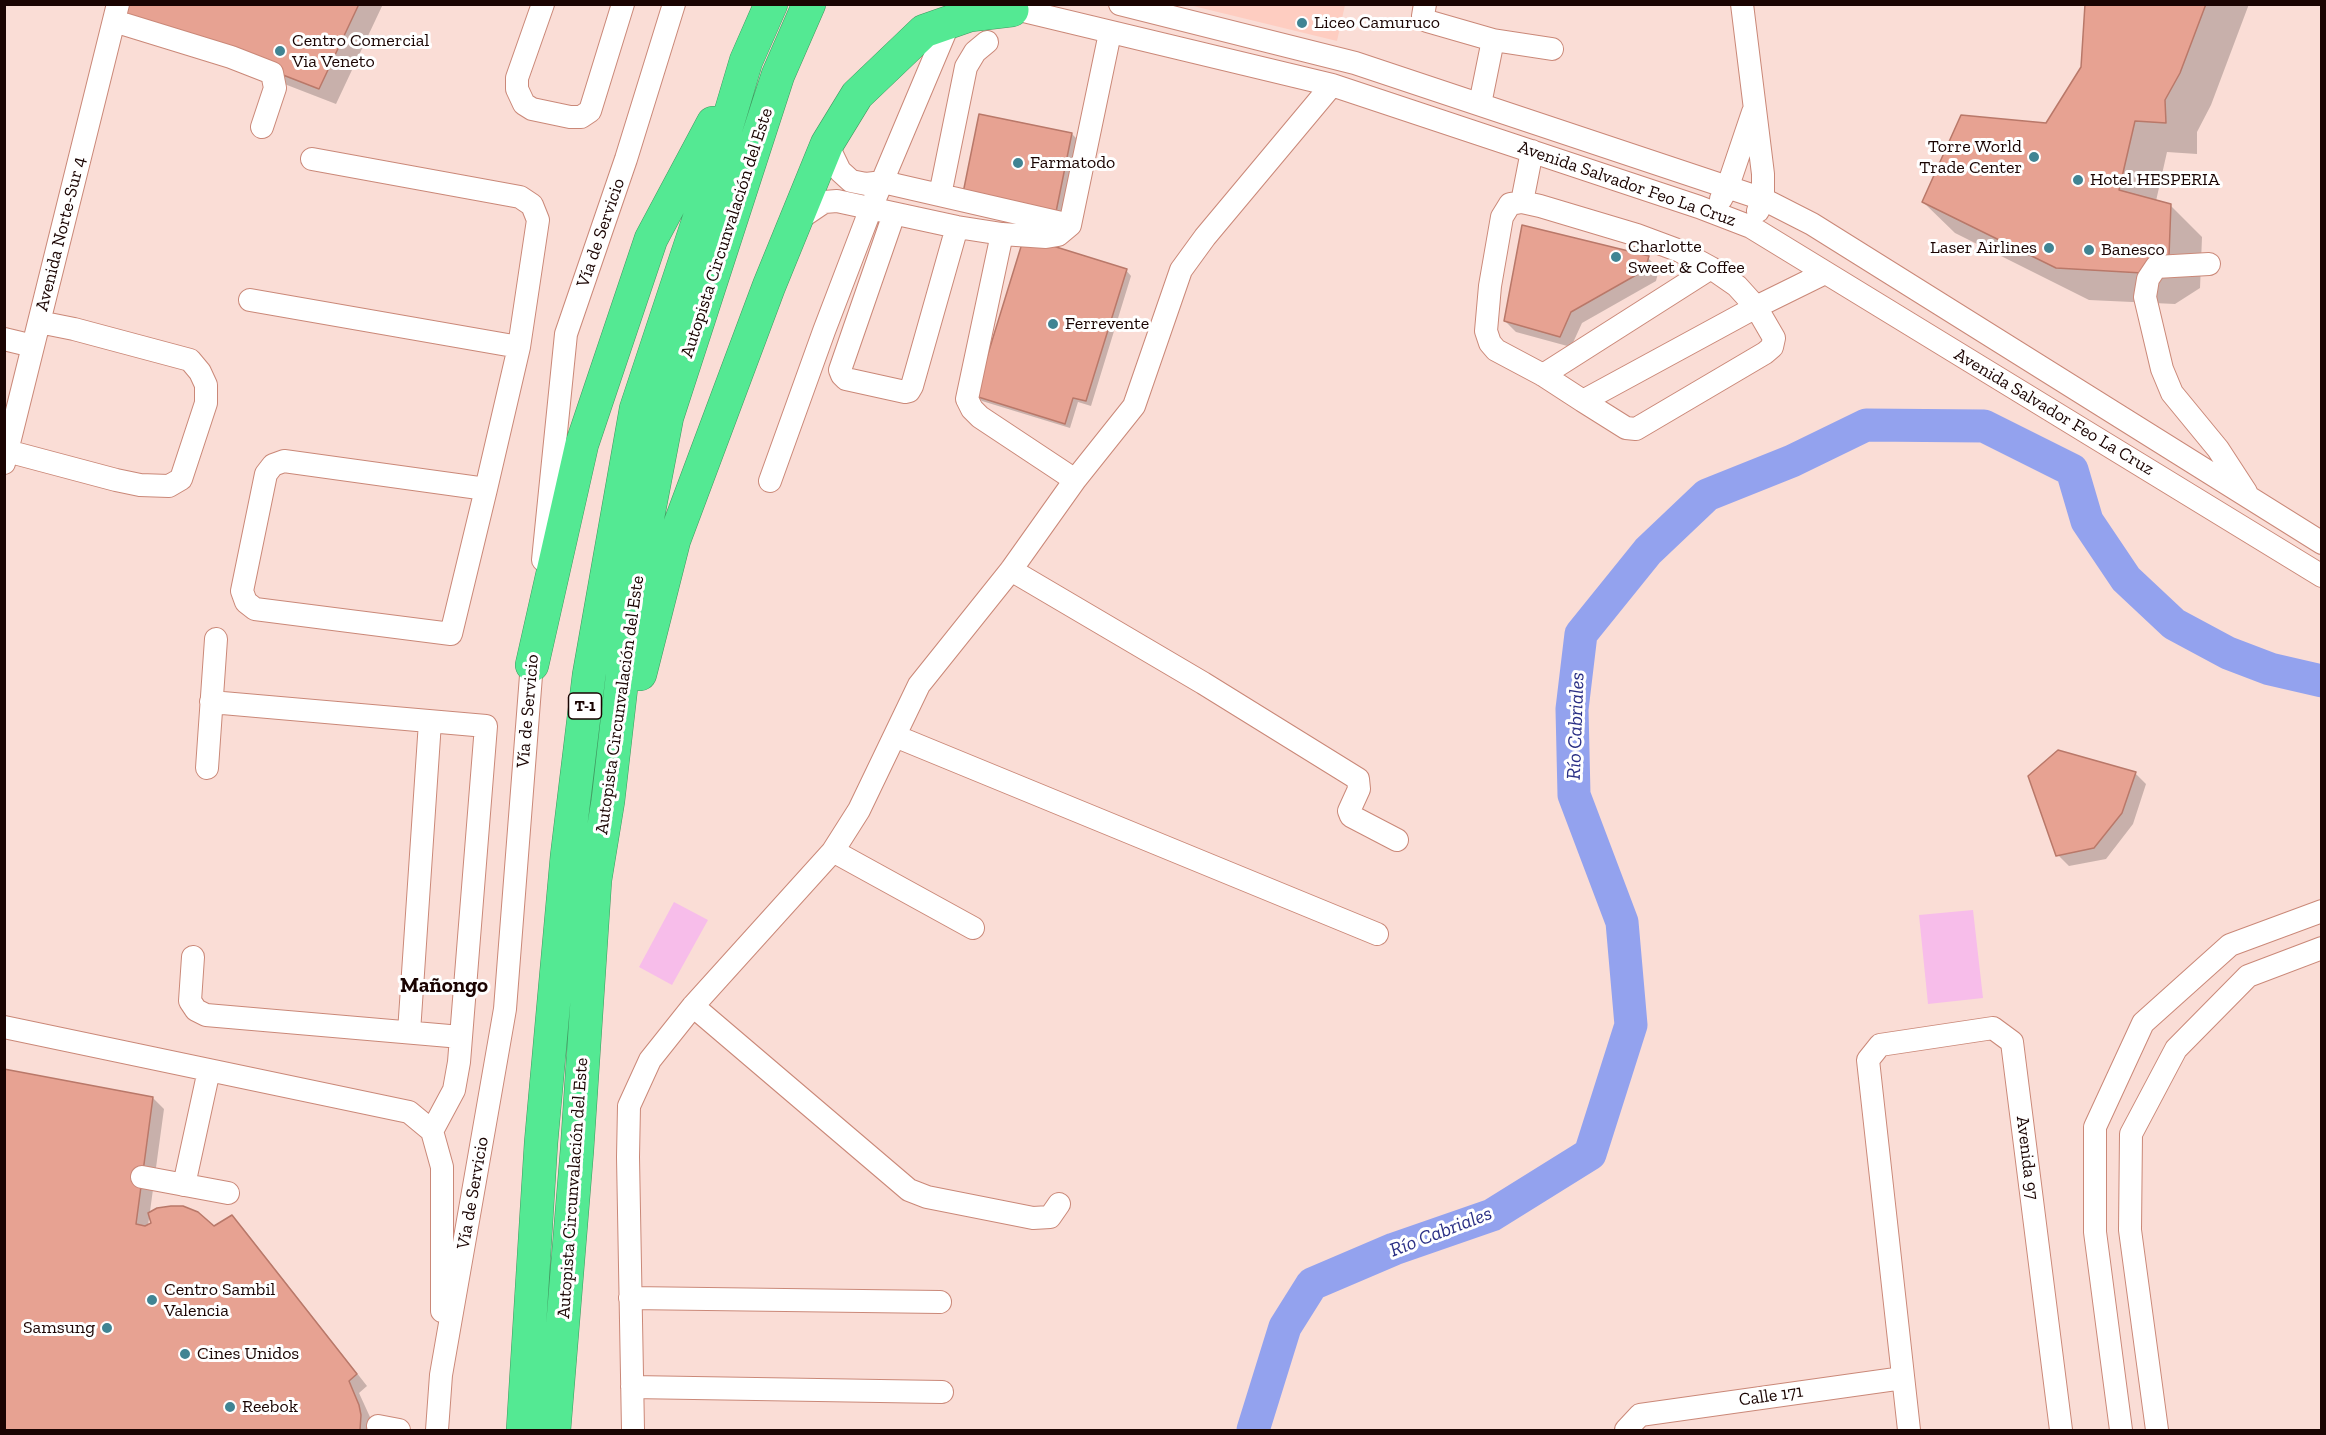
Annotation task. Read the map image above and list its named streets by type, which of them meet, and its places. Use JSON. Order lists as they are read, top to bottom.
{
  "streets": {
    "highway": ["Autopista Circunvalación del Este", "T-1"],
    "street": [
      "Avenida Salvador Feo La Cruz",
      "Vía de Servicio",
      "Avenida Norte-Sur 4",
      "Avenida 97",
      "Calle 171"
    ]
  },
  "crossings": [
    ["Avenida 97", "Calle 171"]
  ],
  "districts": ["Mañongo"],
  "water": ["Río Cabriales"],
  "places": [
    "Liceo Camuruco",
    "Centro Comercial Via Veneto",
    "Torre World Trade Center",
    "Farmatodo",
    "Hotel HESPERIA",
    "Laser Airlines",
    "Banesco",
    "Charlotte Sweet & Coffee",
    "Ferrevente",
    "Centro Sambil Valencia",
    "Samsung",
    "Cines Unidos",
    "Reebok"
  ]
}
